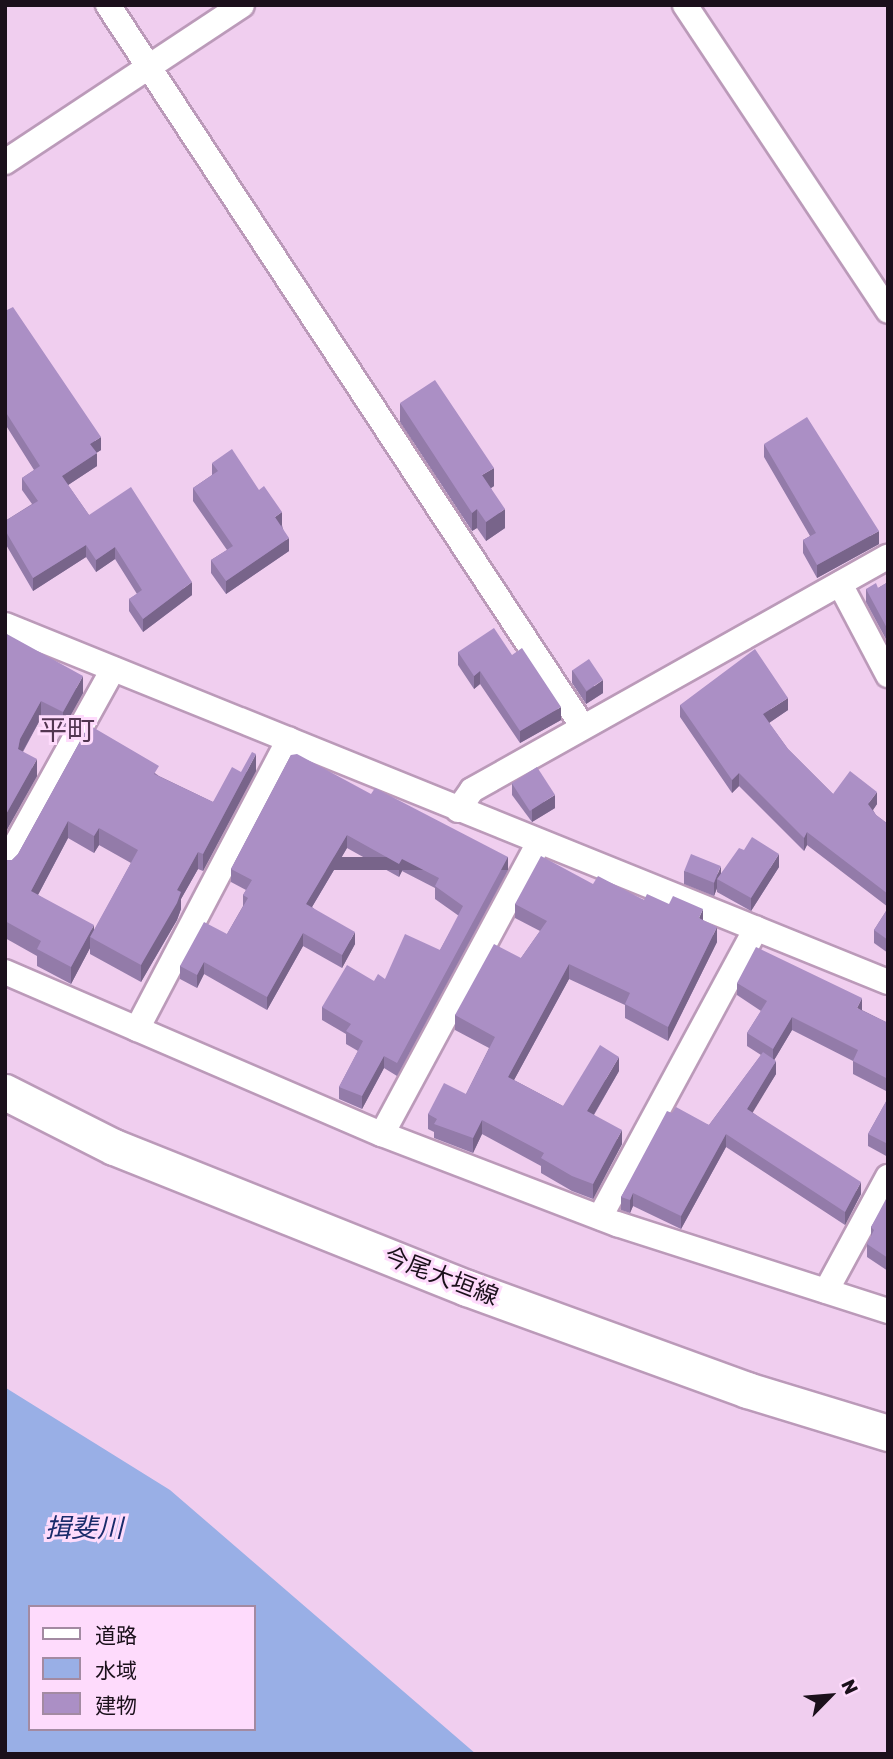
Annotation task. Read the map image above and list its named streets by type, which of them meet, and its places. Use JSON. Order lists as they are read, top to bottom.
{
  "streets": {
    "main road": ["今尾大垣線"]
  },
  "districts": ["平町"],
  "water": ["揖斐川"],
  "legend": ["道路", "水域", "建物"],
  "north": "top right"
}
